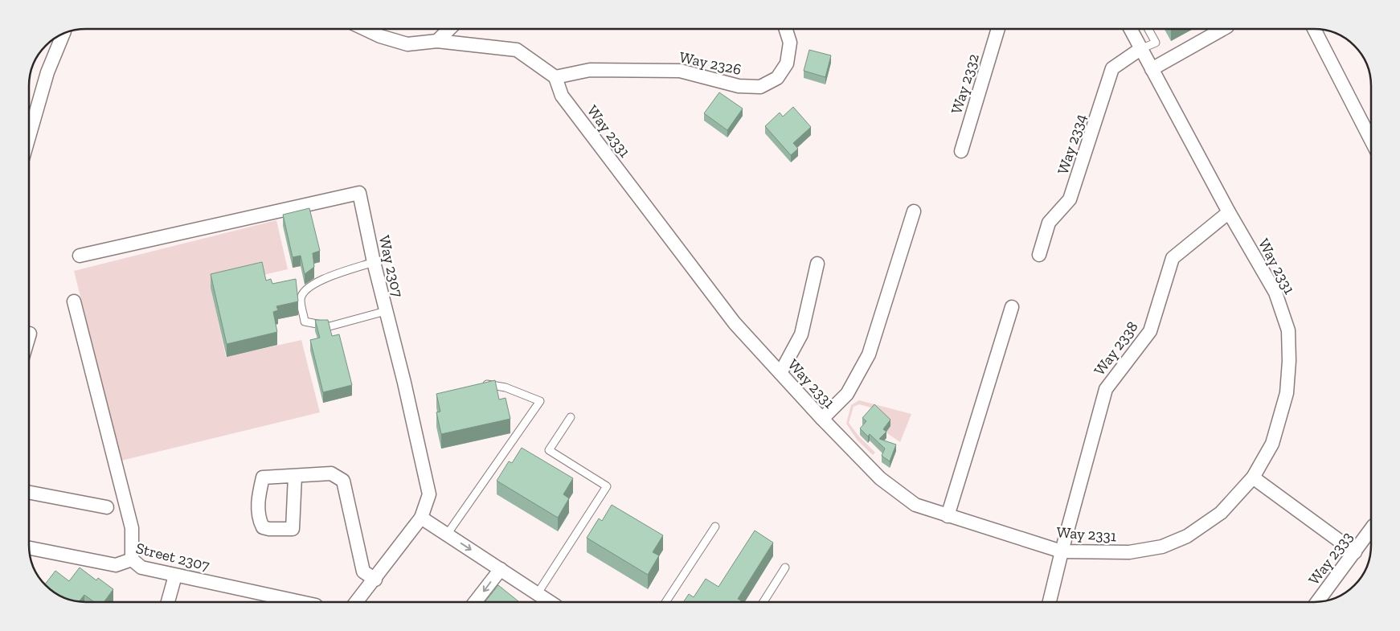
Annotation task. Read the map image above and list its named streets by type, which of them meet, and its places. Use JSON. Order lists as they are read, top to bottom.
{
  "streets": {
    "street": [
      "Way 2326",
      "Way 2332",
      "Way 2331",
      "Way 2334",
      "Way 2307",
      "Way 2338",
      "Street 2307",
      "Way 2333"
    ]
  },
  "crossings": [
    ["Way 2326", "Way 2331"],
    ["Way 2331", "Way 2334"],
    ["Way 2331", "Way 2338"]
  ]
}
